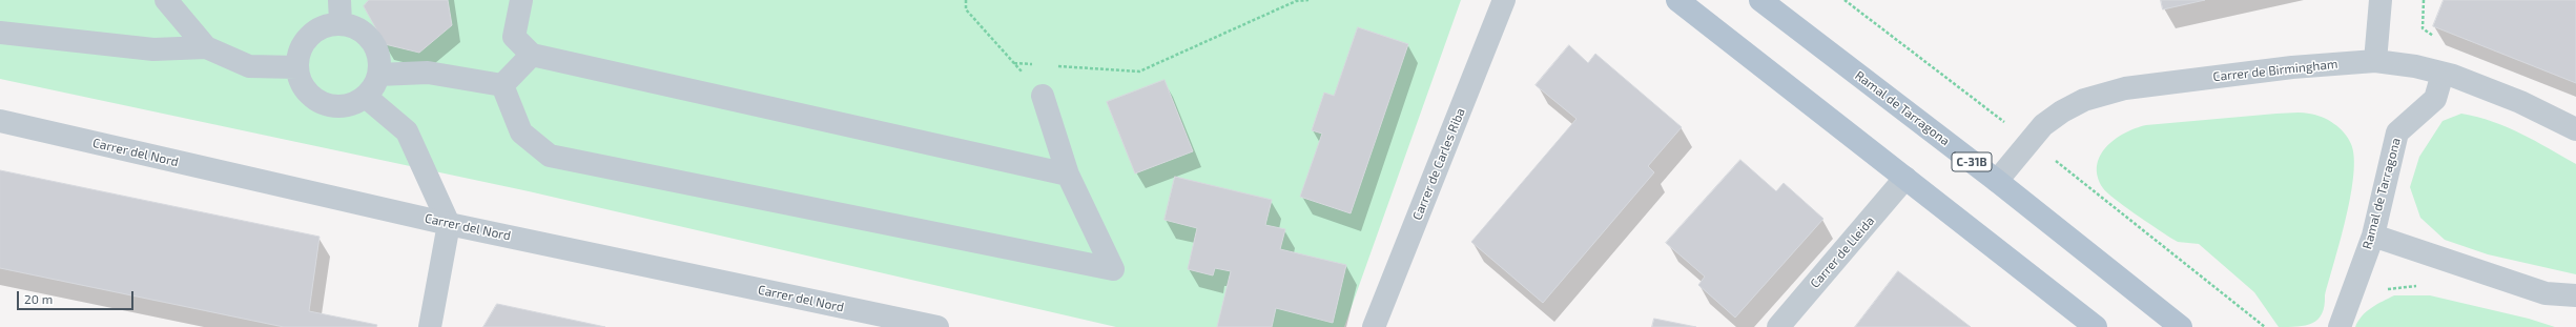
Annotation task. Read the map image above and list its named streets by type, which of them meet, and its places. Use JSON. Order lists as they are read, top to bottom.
{
  "streets": {
    "main road": ["Ramal de Tarragona", "C-31B"],
    "street": [
      "Carrer de Birmingham",
      "Carrer del Nord",
      "Carrer de Carles Riba",
      "Carrer de Lleida"
    ]
  },
  "crossings": [
    ["Carrer de Birmingham", "Ramal de Tarragona"]
  ],
  "scale_bar": "20 m"
}
